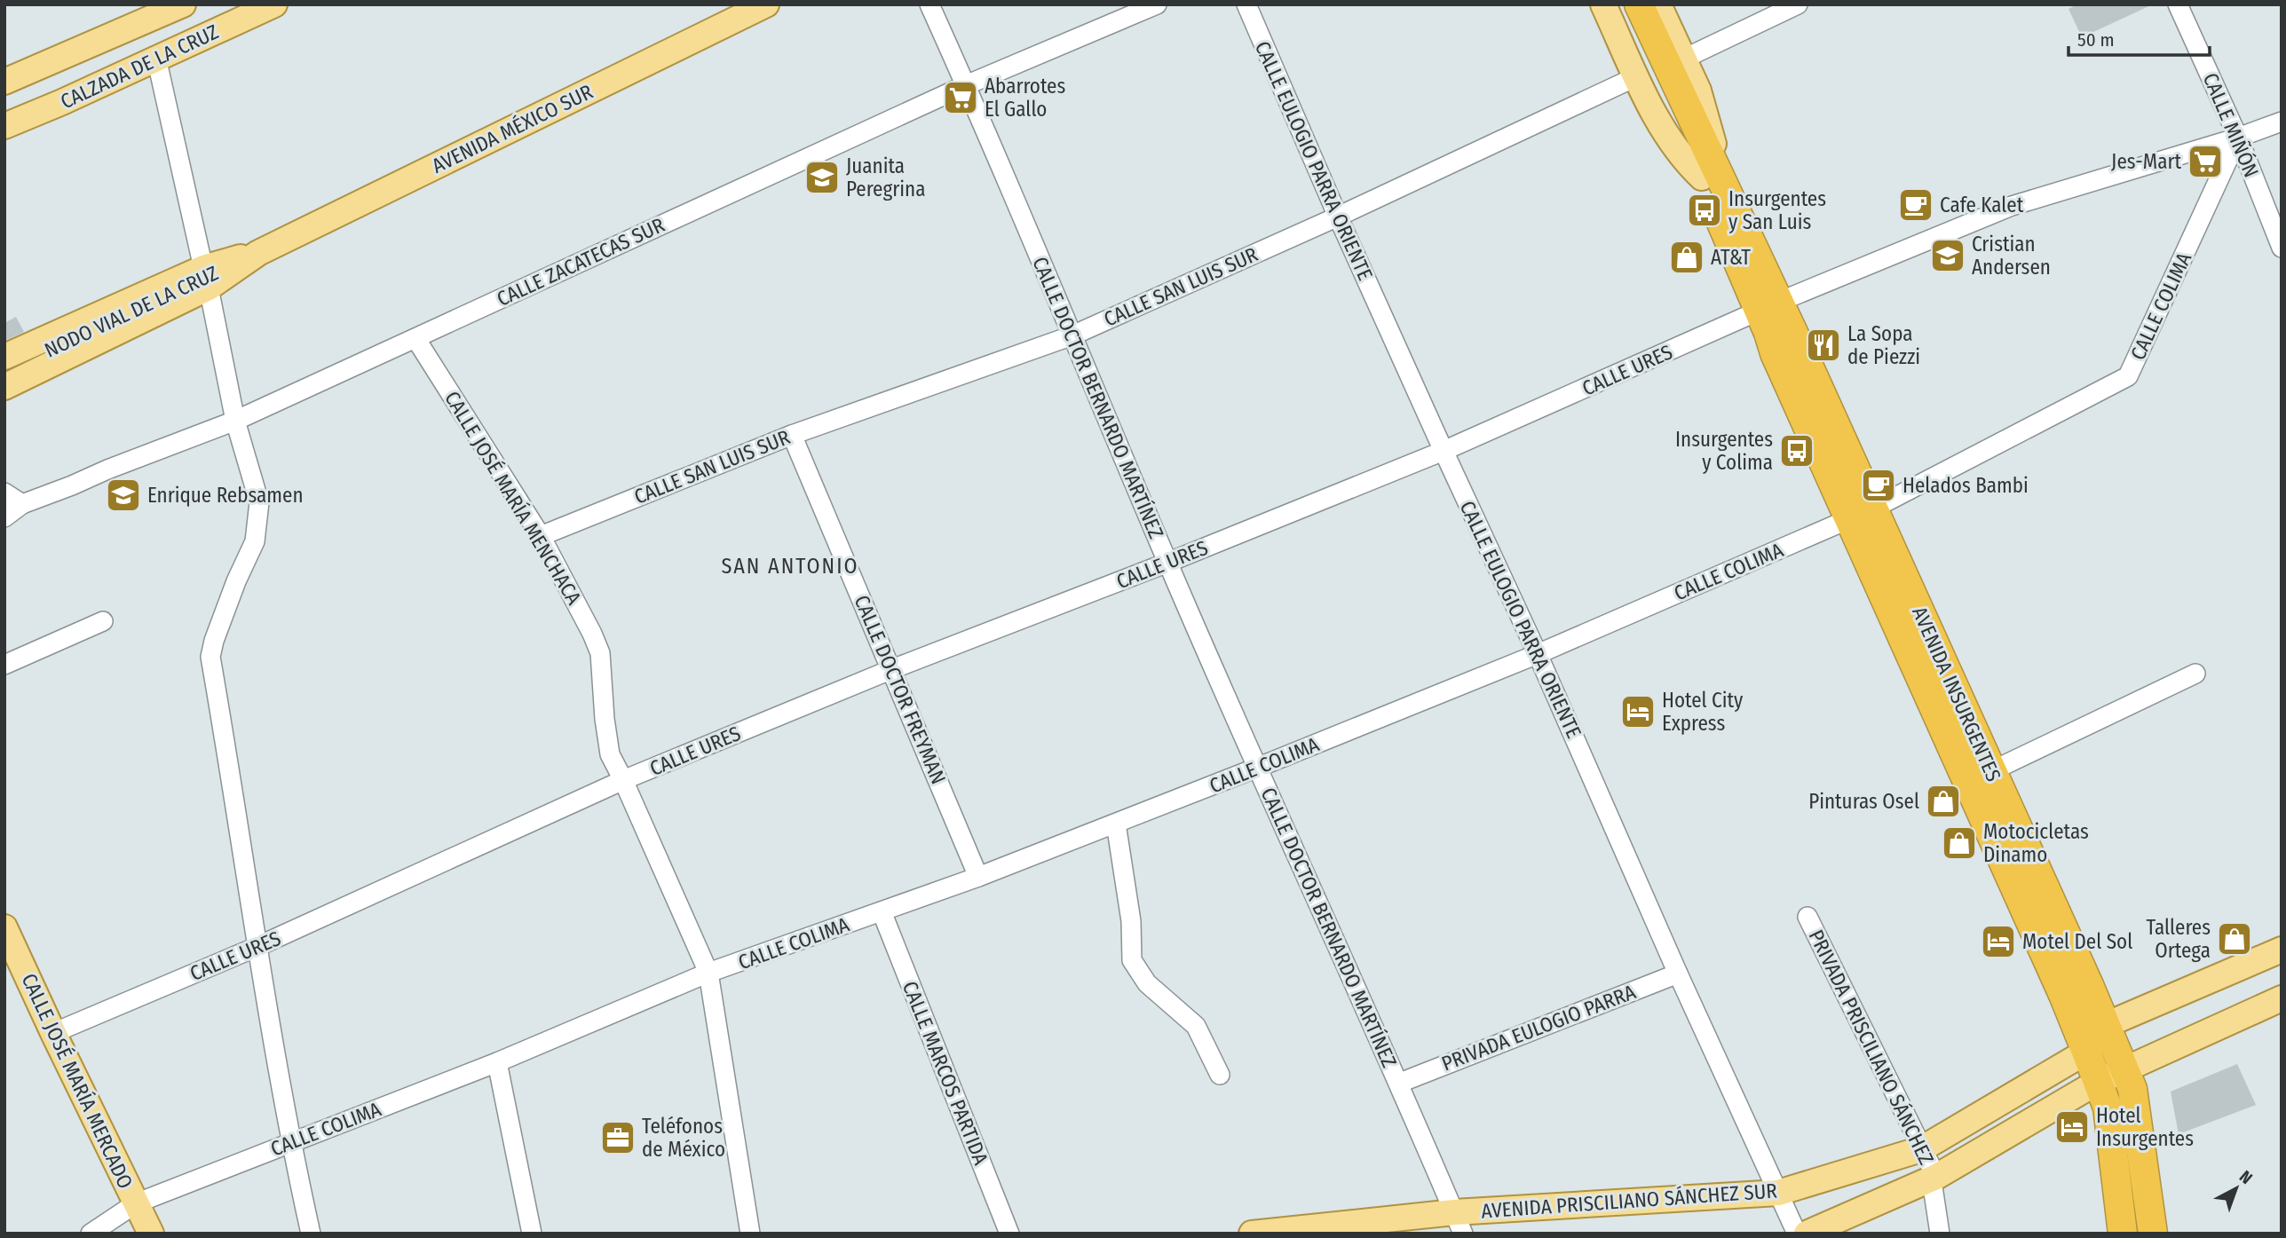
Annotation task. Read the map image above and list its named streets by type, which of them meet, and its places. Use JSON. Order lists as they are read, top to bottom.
{
  "streets": {
    "highway": ["AVENIDA INSURGENTES"],
    "main road": [
      "CALZADA DE LA CRUZ",
      "AVENIDA MÉXICO SUR",
      "NODO VIAL DE LA CRUZ",
      "CALLE JOSÉ MARÍA MERCADO",
      "AVENIDA PRISCILIANO SÁNCHEZ SUR"
    ],
    "street": [
      "CALLE MIÑÓN",
      "CALLE EULOGIO PARRA ORIENTE",
      "CALLE ZACATECAS SUR",
      "CALLE SAN LUIS SUR",
      "CALLE COLIMA",
      "CALLE URES",
      "CALLE DOCTOR BERNARDO MARTÍNEZ",
      "CALLE JOSÉ MARÍA MENCHACA",
      "CALLE DOCTOR FREYMAN",
      "PRIVADA EULOGIO PARRA",
      "PRIVADA PRISCILIANO SÁNCHEZ",
      "CALLE MARCOS PARTIDA"
    ]
  },
  "crossings": [
    ["CALLE MIÑÓN", "CALLE COLIMA"],
    ["CALLE MIÑÓN", "CALLE URES"],
    ["AVENIDA MÉXICO SUR", "NODO VIAL DE LA CRUZ"],
    ["CALLE EULOGIO PARRA ORIENTE", "CALLE SAN LUIS SUR"],
    ["CALLE EULOGIO PARRA ORIENTE", "CALLE COLIMA"],
    ["CALLE EULOGIO PARRA ORIENTE", "CALLE URES"],
    ["CALLE EULOGIO PARRA ORIENTE", "PRIVADA EULOGIO PARRA"],
    ["CALLE EULOGIO PARRA ORIENTE", "AVENIDA PRISCILIANO SÁNCHEZ SUR"],
    ["CALLE ZACATECAS SUR", "CALLE DOCTOR BERNARDO MARTÍNEZ"],
    ["CALLE ZACATECAS SUR", "CALLE JOSÉ MARÍA MENCHACA"],
    ["CALLE SAN LUIS SUR", "CALLE DOCTOR BERNARDO MARTÍNEZ"],
    ["CALLE SAN LUIS SUR", "CALLE JOSÉ MARÍA MENCHACA"],
    ["CALLE SAN LUIS SUR", "CALLE DOCTOR FREYMAN"],
    ["CALLE SAN LUIS SUR", "AVENIDA INSURGENTES"],
    ["CALLE COLIMA", "CALLE URES"],
    ["CALLE COLIMA", "CALLE DOCTOR BERNARDO MARTÍNEZ"],
    ["CALLE COLIMA", "CALLE JOSÉ MARÍA MENCHACA"],
    ["CALLE COLIMA", "CALLE DOCTOR FREYMAN"],
    ["CALLE COLIMA", "AVENIDA INSURGENTES"],
    ["CALLE COLIMA", "CALLE MARCOS PARTIDA"],
    ["CALLE COLIMA", "CALLE JOSÉ MARÍA MERCADO"],
    ["CALLE URES", "CALLE DOCTOR BERNARDO MARTÍNEZ"],
    ["CALLE URES", "CALLE JOSÉ MARÍA MENCHACA"],
    ["CALLE URES", "CALLE DOCTOR FREYMAN"],
    ["CALLE URES", "AVENIDA INSURGENTES"],
    ["CALLE URES", "CALLE JOSÉ MARÍA MERCADO"],
    ["CALLE DOCTOR BERNARDO MARTÍNEZ", "PRIVADA EULOGIO PARRA"],
    ["CALLE DOCTOR BERNARDO MARTÍNEZ", "AVENIDA PRISCILIANO SÁNCHEZ SUR"],
    ["AVENIDA INSURGENTES", "AVENIDA PRISCILIANO SÁNCHEZ SUR"],
    ["PRIVADA PRISCILIANO SÁNCHEZ", "AVENIDA PRISCILIANO SÁNCHEZ SUR"]
  ],
  "districts": ["SAN ANTONIO"],
  "places": {
    "supermarket": ["Abarrotes El Gallo", "Jes-Mart"],
    "school or university": ["Juanita Peregrina", "Cristian Andersen", "Enrique Rebsamen"],
    "cafe": ["Cafe Kalet", "Helados Bambi"],
    "bus stop": ["Insurgentes y San Luis", "Insurgentes y Colima"],
    "shop": [
      "AT&T",
      "Pinturas Osel",
      "Motocicletas Dinamo",
      "Talleres Ortega"
    ],
    "restaurant": ["La Sopa de Piezzi"],
    "hotel": ["Hotel City Express", "Motel Del Sol", "Hotel Insurgentes"],
    "office": ["Teléfonos de México"]
  },
  "scale_bar": "50 m",
  "north": "top right"
}
